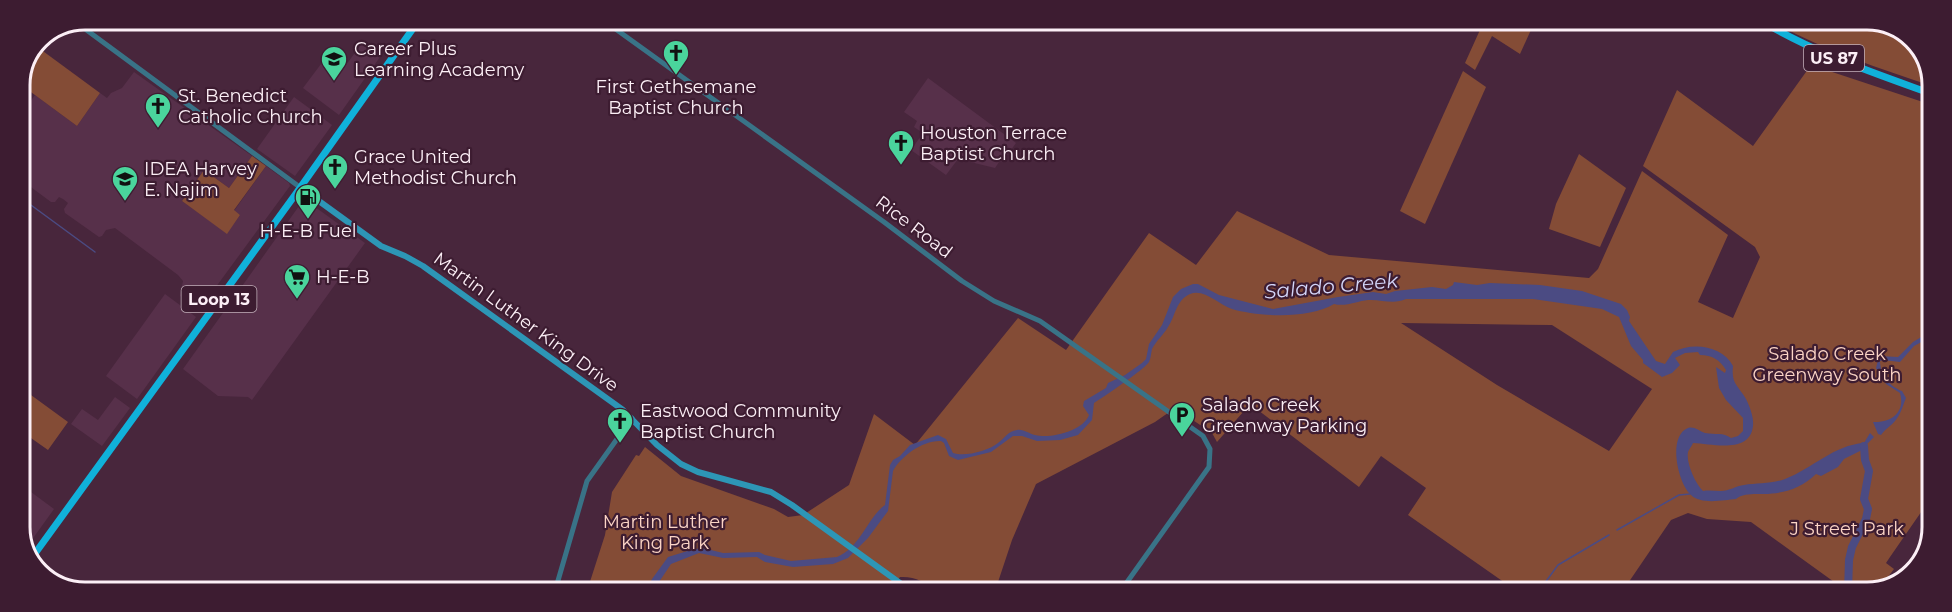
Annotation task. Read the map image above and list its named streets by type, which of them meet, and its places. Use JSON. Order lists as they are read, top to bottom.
{
  "streets": {
    "main road": ["US 87", "Loop 13", "Martin Luther King Drive"],
    "street": ["Rice Road"]
  },
  "crossings": [
    ["Loop 13", "Martin Luther King Drive"]
  ],
  "water": ["Salado Creek"],
  "parks": ["Salado Creek Greenway South", "Martin Luther King Park", "J Street Park"],
  "places": {
    "church": [
      "First Gethsemane Baptist Church",
      "St. Benedict Catholic Church",
      "Houston Terrace Baptist Church",
      "Grace United Methodist Church",
      "Eastwood Community Baptist Church"
    ],
    "school or university": ["Career Plus Learning Academy", "IDEA Harvey E. Najim"],
    "fuel station": ["H-E-B Fuel"],
    "supermarket": ["H-E-B"],
    "parking": ["Salado Creek Greenway Parking"]
  }
}
